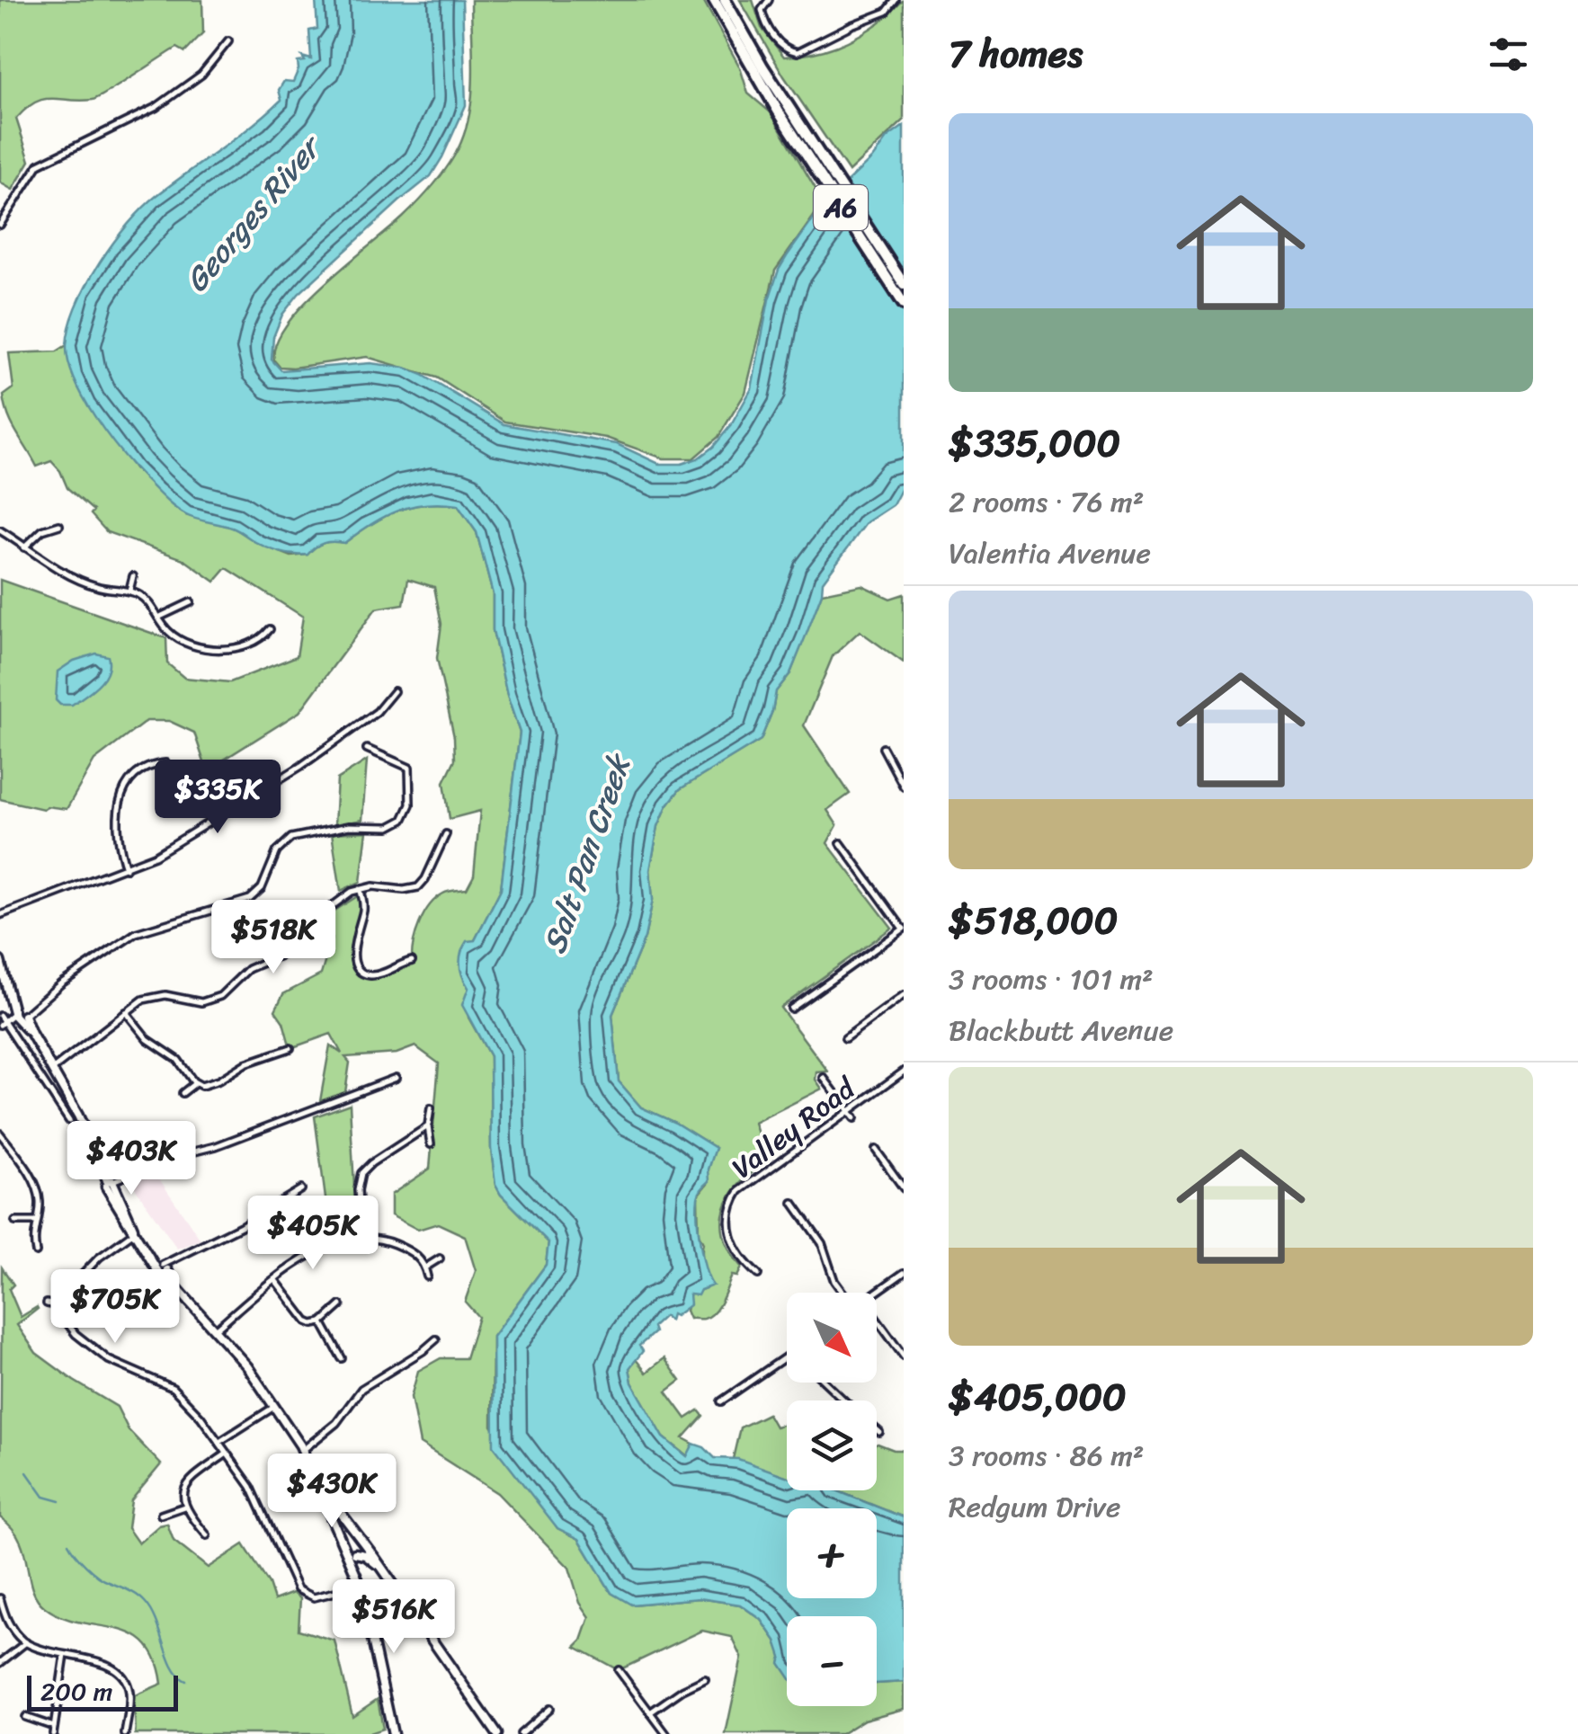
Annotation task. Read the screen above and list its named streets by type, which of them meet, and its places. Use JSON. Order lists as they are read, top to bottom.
{
  "streets": {
    "highway": ["A6"],
    "street": ["Valley Road"]
  },
  "water": ["Georges River", "Salt Pan Creek"],
  "scale_bar": "200 m",
  "north": "bottom right",
  "page": {
    "heading": "7 homes",
    "list": [
      {
        "name": "$335,000",
        "note": "2 rooms · 76 m² · Valentia Avenue"
      },
      {
        "name": "$518,000",
        "note": "3 rooms · 101 m² · Blackbutt Avenue"
      },
      {
        "name": "$405,000",
        "note": "3 rooms · 86 m² · Redgum Drive"
      }
    ],
    "price": [
      "$335K",
      "$518K",
      "$403K",
      "$405K",
      "$705K",
      "$430K",
      "$516K"
    ],
    "map_buttons": ["+", "−"],
    "scale": "200 m"
  }
}
